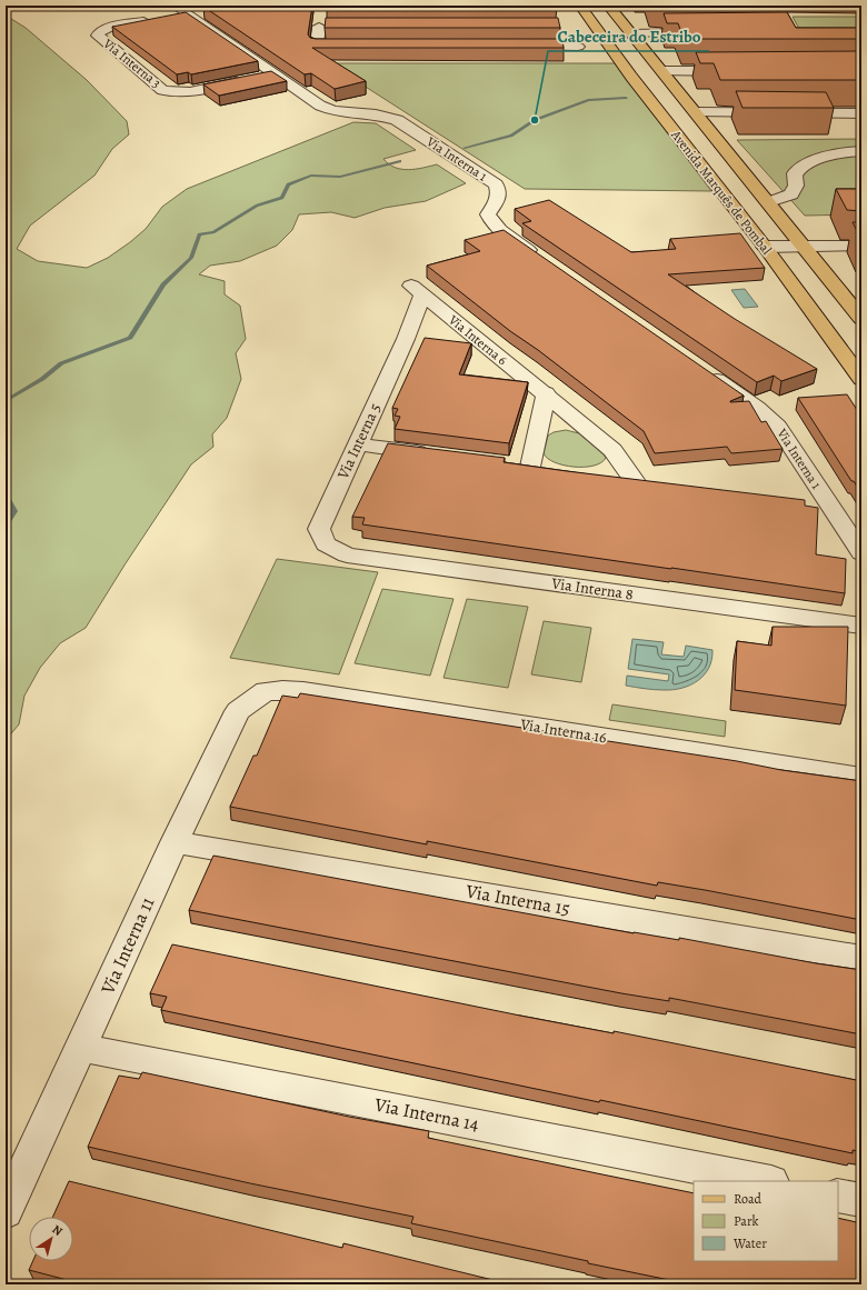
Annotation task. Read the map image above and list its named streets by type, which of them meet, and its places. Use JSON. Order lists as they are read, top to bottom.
{
  "streets": {
    "main road": ["Avenida Marquês de Pombal"],
    "street": [
      "Via Interna 3",
      "Via Interna 1",
      "Via Interna 6",
      "Via Interna 5",
      "Via Interna 8",
      "Via Interna 16",
      "Via Interna 15",
      "Via Interna 11",
      "Via Interna 14"
    ]
  },
  "crossings": [
    ["Via Interna 3", "Via Interna 1"],
    ["Via Interna 6", "Via Interna 5"],
    ["Via Interna 5", "Via Interna 8"],
    ["Via Interna 16", "Via Interna 11"],
    ["Via Interna 15", "Via Interna 11"],
    ["Via Interna 11", "Via Interna 14"]
  ],
  "places": ["Cabeceira do Estribo"],
  "legend": ["Road", "Park", "Water"],
  "north": "top right"
}
